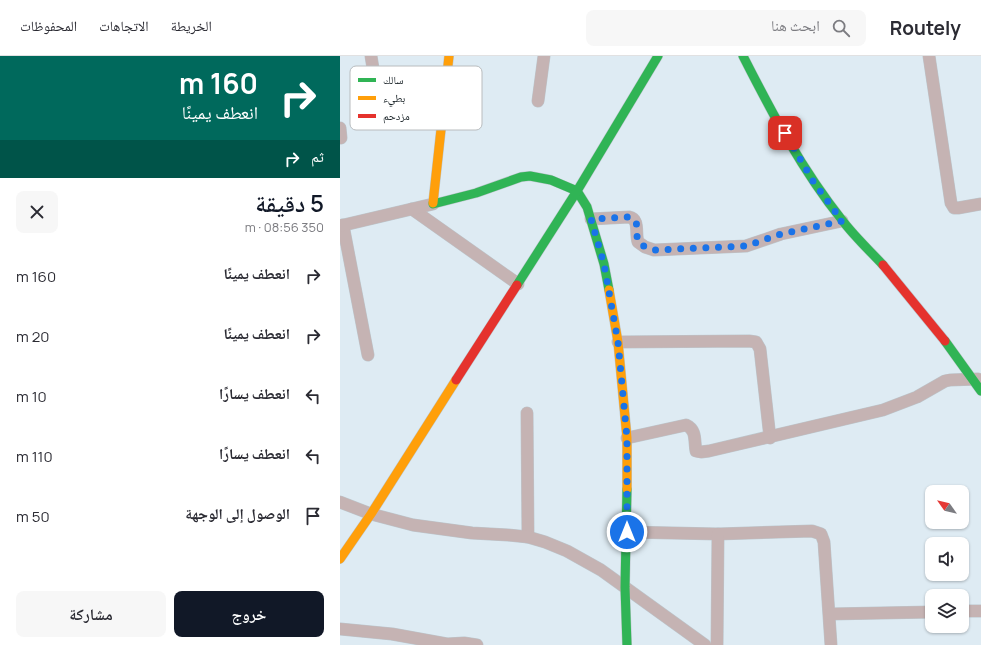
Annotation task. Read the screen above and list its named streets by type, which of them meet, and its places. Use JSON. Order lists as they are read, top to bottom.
{
  "legend": ["سالك", "بطيء", "مزدحم"],
  "north": "top left",
  "page": {
    "header": "Routely",
    "search": "ابحث هنا",
    "nav": ["الخريطة", "الاتجاهات", "المحفوظات"],
    "turn": ["160 m", "انعطف يمينًا"],
    "then": "ثم",
    "heading": ["5 دقيقة", "350 m · 08:56"],
    "list": [
      {
        "name": "انعطف يمينًا",
        "value": "160 m"
      },
      {
        "name": "انعطف يمينًا",
        "value": "20 m"
      },
      {
        "name": "انعطف يسارًا",
        "value": "10 m"
      },
      {
        "name": "انعطف يسارًا",
        "value": "110 m"
      },
      {
        "name": "الوصول إلى الوجهة",
        "value": "50 m"
      }
    ],
    "buttons": ["خروج", "مشاركة"]
  }
}
